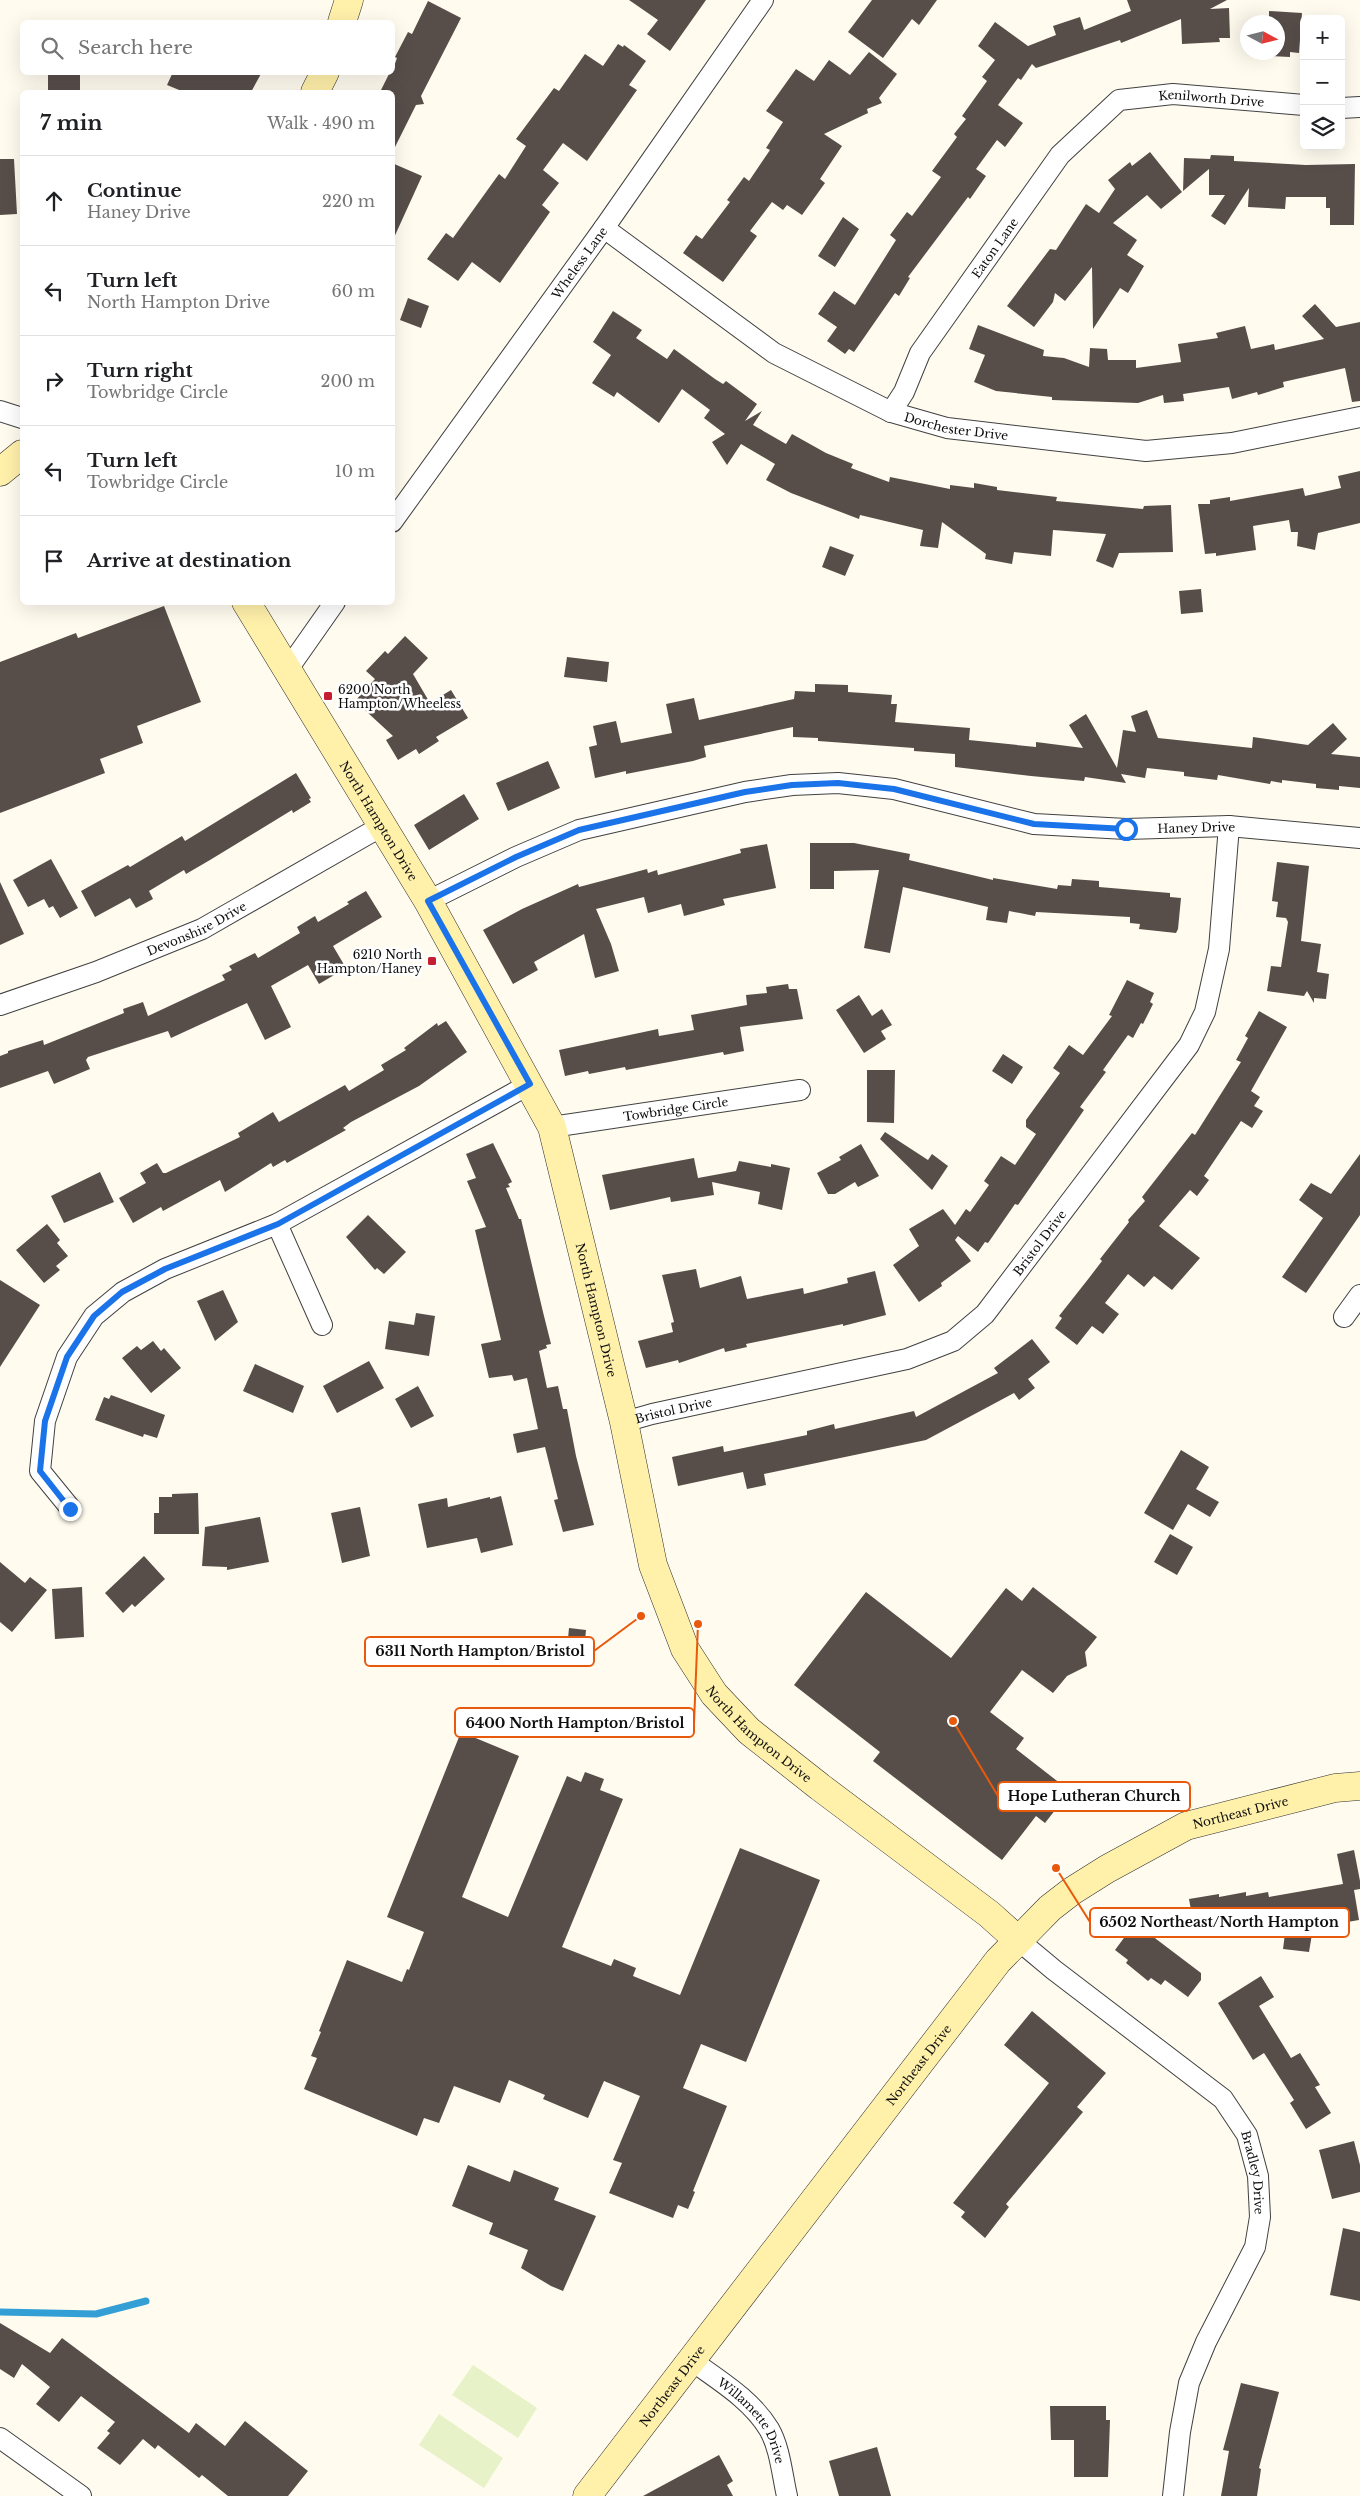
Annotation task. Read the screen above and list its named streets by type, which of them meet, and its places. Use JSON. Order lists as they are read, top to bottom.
{
  "streets": {
    "street": [
      "Kenilworth Drive",
      "Eaton Lane",
      "Wheless Lane",
      "Dorchester Drive",
      "North Hampton Drive",
      "Haney Drive",
      "Devonshire Drive",
      "Towbridge Circle",
      "Bristol Drive",
      "Northeast Drive",
      "Bradley Drive",
      "Willamette Drive"
    ]
  },
  "crossings": [
    ["Kenilworth Drive", "Eaton Lane"],
    ["Eaton Lane", "Dorchester Drive"],
    ["Wheless Lane", "Dorchester Drive"],
    ["North Hampton Drive", "Haney Drive"],
    ["North Hampton Drive", "Devonshire Drive"],
    ["North Hampton Drive", "Towbridge Circle"],
    ["North Hampton Drive", "Bristol Drive"],
    ["North Hampton Drive", "Northeast Drive"],
    ["North Hampton Drive", "Bradley Drive"],
    ["Haney Drive", "Bristol Drive"],
    ["Northeast Drive", "Bradley Drive"],
    ["Northeast Drive", "Willamette Drive"]
  ],
  "places": {
    "transit": ["6200 North Hampton/Wheeless", "6210 North Hampton/Haney"],
    "other": [
      "6311 North Hampton/Bristol",
      "6400 North Hampton/Bristol",
      "Hope Lutheran Church",
      "6502 Northeast/North Hampton"
    ]
  },
  "north": "right",
  "page": {
    "map_buttons": ["+", "−"],
    "search": "Search here",
    "heading": ["7 min", "Walk · 490 m"],
    "list": [
      ["Continue", "Haney Drive", "220 m"],
      ["Turn left", "North Hampton Drive", "60 m"],
      ["Turn right", "Towbridge Circle", "200 m"],
      ["Turn left", "Towbridge Circle", "10 m"],
      "Arrive at destination"
    ]
  }
}
